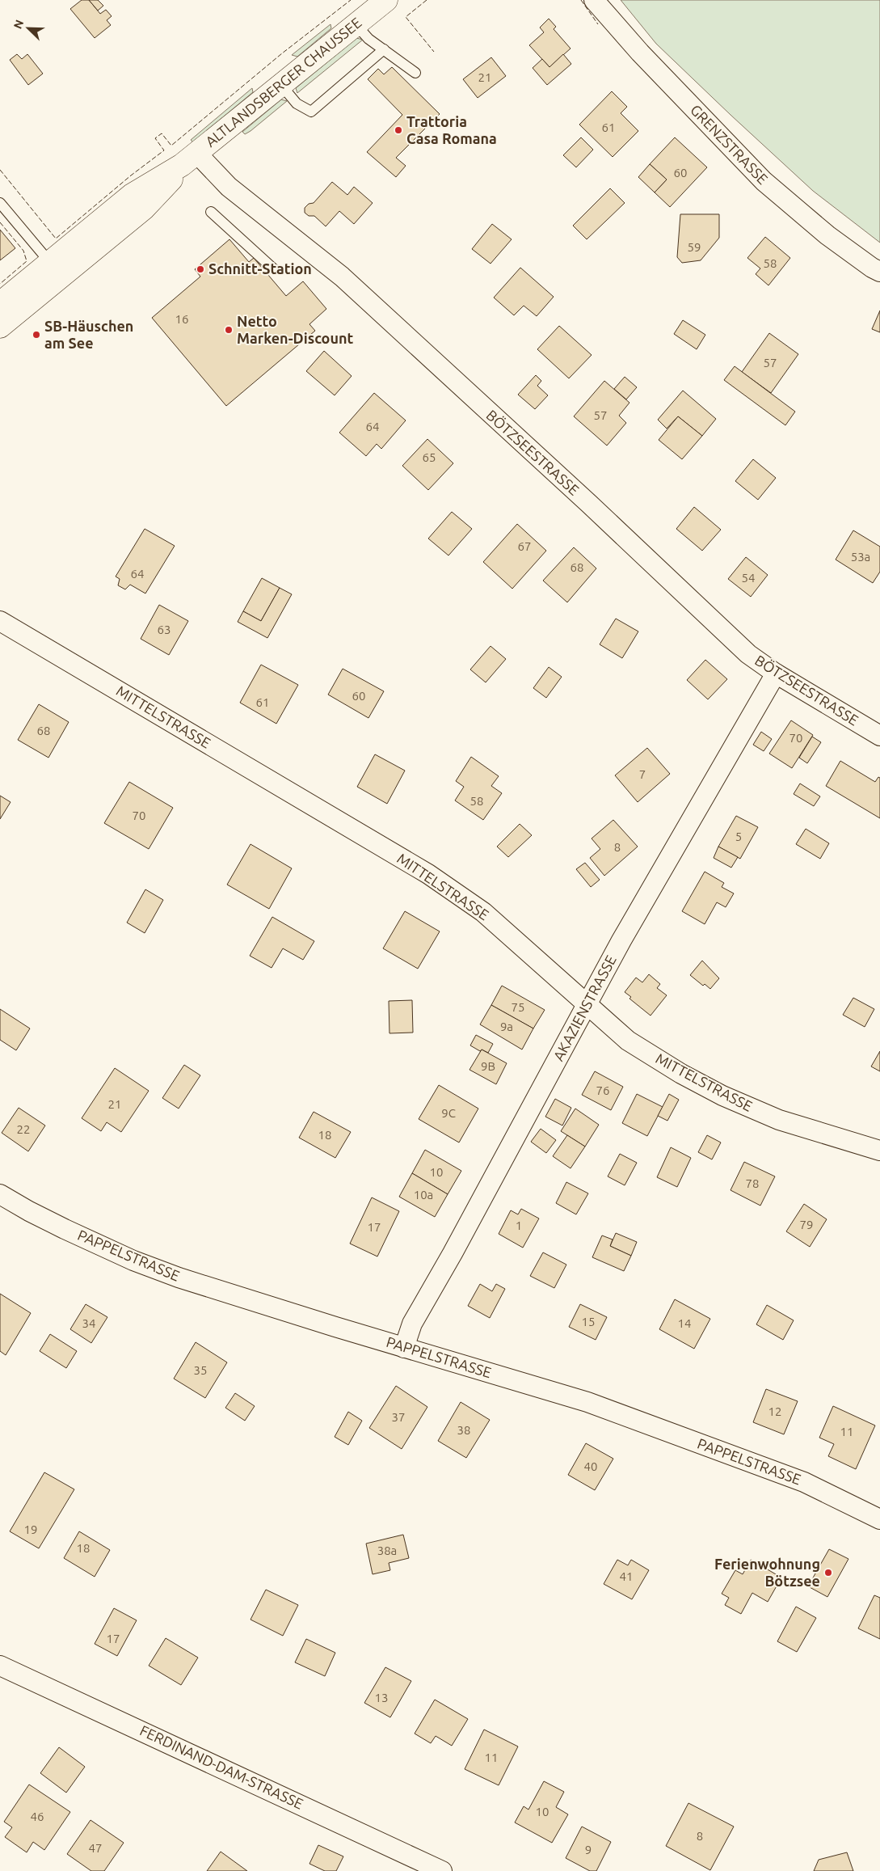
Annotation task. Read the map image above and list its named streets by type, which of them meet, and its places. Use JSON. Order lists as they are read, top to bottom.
{
  "streets": {
    "main road": ["ALTLANDSBERGER CHAUSSEE"],
    "street": [
      "GRENZSTRASSE",
      "BÖTZSEESTRASSE",
      "MITTELSTRASSE",
      "AKAZIENSTRASSE",
      "PAPPELSTRASSE",
      "FERDINAND-DAM-STRASSE"
    ]
  },
  "crossings": [
    ["ALTLANDSBERGER CHAUSSEE", "BÖTZSEESTRASSE"],
    ["BÖTZSEESTRASSE", "AKAZIENSTRASSE"],
    ["MITTELSTRASSE", "AKAZIENSTRASSE"],
    ["AKAZIENSTRASSE", "PAPPELSTRASSE"]
  ],
  "places": [
    "Trattoria Casa Romana",
    "Schnitt-Station",
    "Netto Marken-Discount",
    "SB-Häuschen am See",
    "Ferienwohnung Bötzsee"
  ],
  "house_numbers": [
    "21",
    "61",
    "60",
    "59",
    "58",
    "16",
    "57",
    "57",
    "64",
    "65",
    "67",
    "53a",
    "68",
    "64",
    "54",
    "63",
    "60",
    "61",
    "68",
    "70",
    "7",
    "58",
    "70",
    "5",
    "8",
    "75",
    "9a",
    "9B",
    "76",
    "21",
    "9C",
    "22",
    "18",
    "10",
    "78",
    "10a",
    "79",
    "1",
    "17",
    "15",
    "34",
    "14",
    "35",
    "12",
    "37",
    "38",
    "11",
    "40",
    "19",
    "18",
    "38a",
    "41",
    "17",
    "13",
    "11",
    "10",
    "46",
    "8",
    "47",
    "9"
  ],
  "north": "top left"
}
